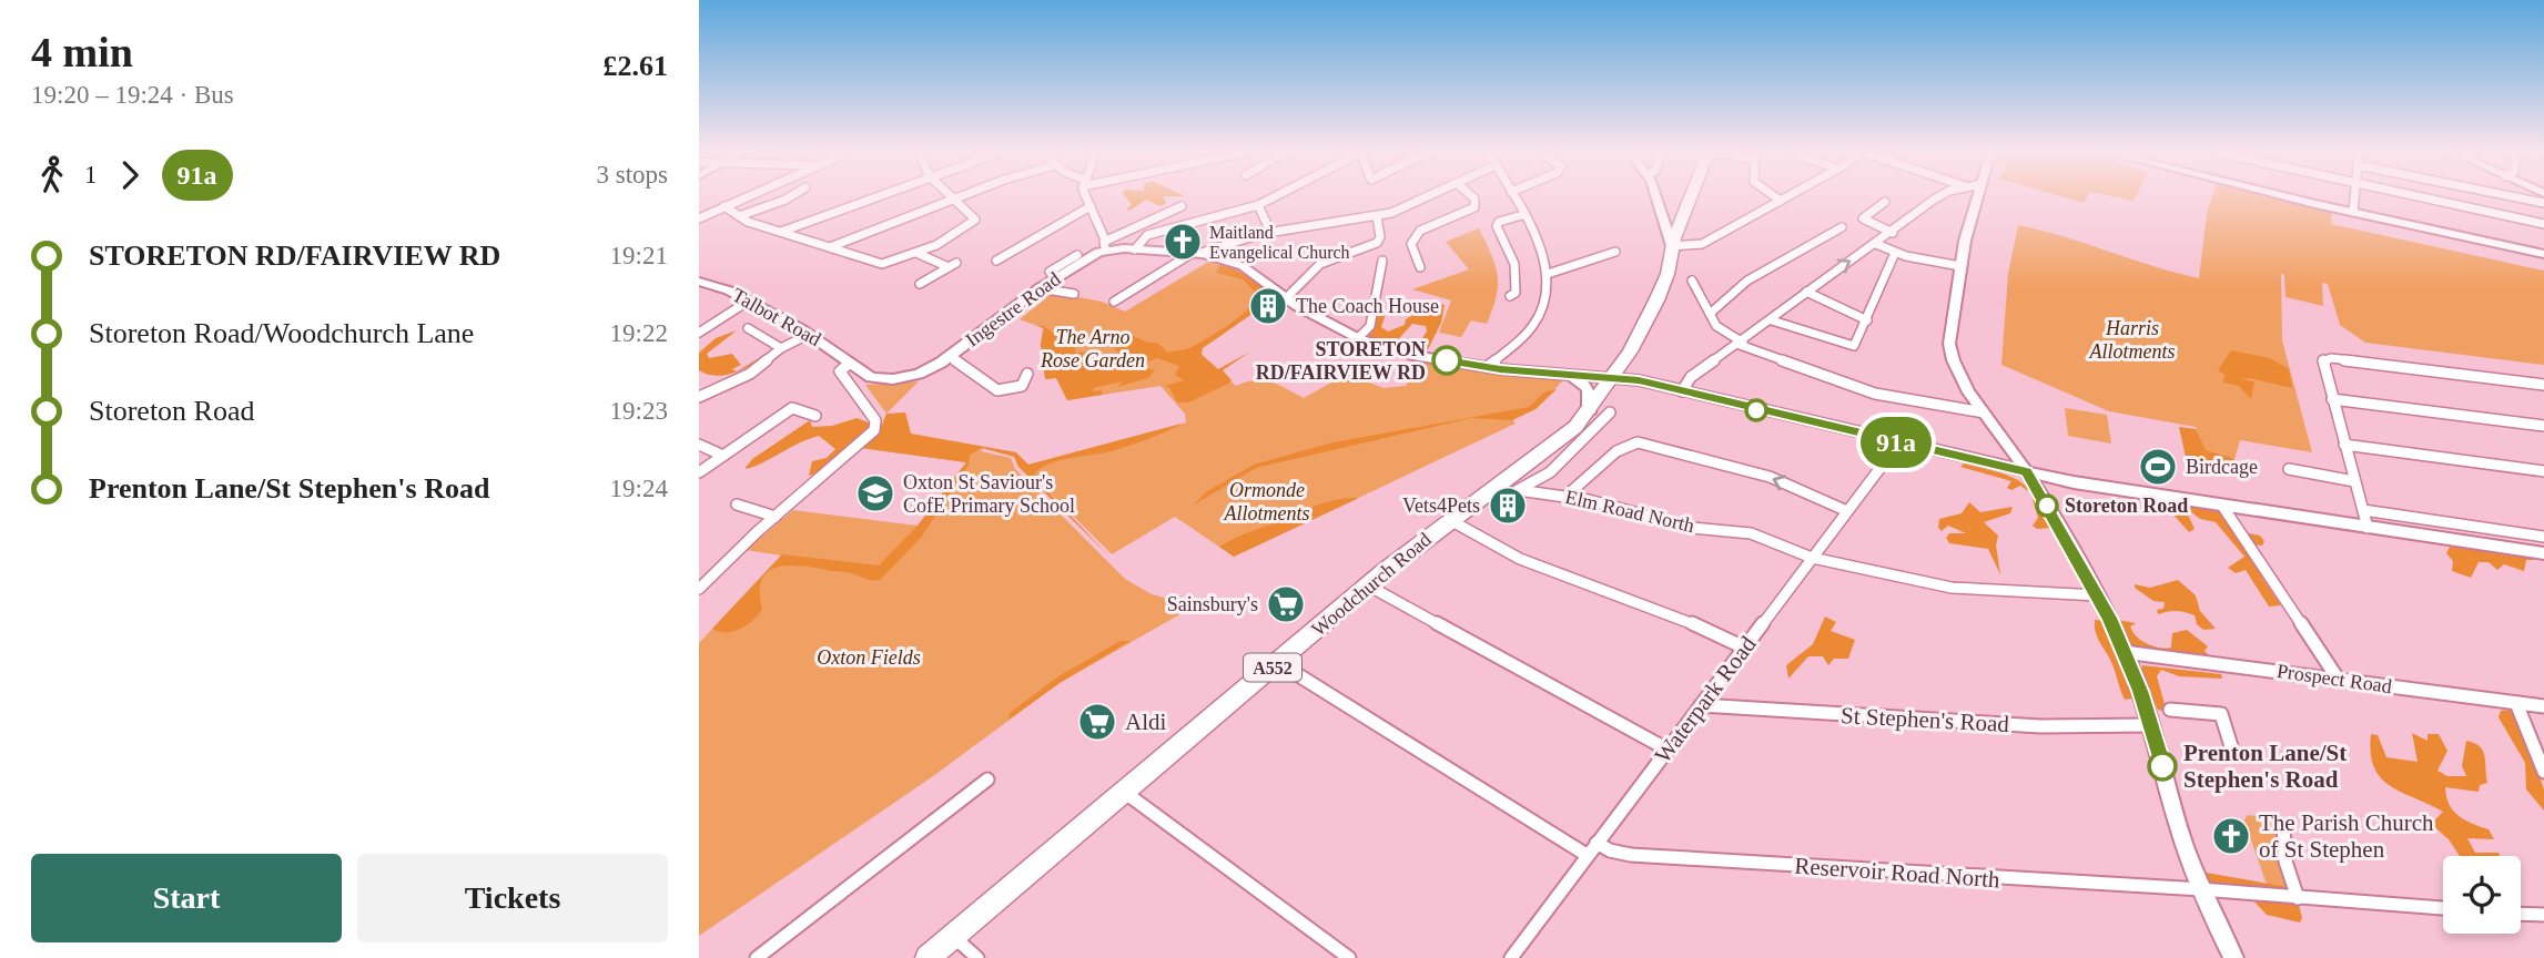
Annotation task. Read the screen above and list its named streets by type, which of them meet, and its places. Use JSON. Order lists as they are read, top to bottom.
{
  "streets": {
    "highway": ["Woodchurch Road", "A552"],
    "main road": ["Ingestre Road", "Talbot Road"],
    "street": [
      "Elm Road North",
      "Prospect Road",
      "Waterpark Road",
      "St Stephen's Road",
      "Reservoir Road North"
    ]
  },
  "crossings": [
    ["Ingestre Road", "Talbot Road"],
    ["Elm Road North", "Waterpark Road"],
    ["Woodchurch Road", "A552"],
    ["Waterpark Road", "St Stephen's Road"],
    ["Waterpark Road", "Reservoir Road North"]
  ],
  "parks": [
    "Harris Allotments",
    "The Arno Rose Garden",
    "Ormonde Allotments",
    "Oxton Fields"
  ],
  "places": {
    "church": ["Maitland Evangelical Church", "The Parish Church of St Stephen"],
    "building": ["The Coach House", "Vets4Pets"],
    "other": ["STORETON RD/FAIRVIEW RD", "Storeton Road", "Prenton Lane/St Stephen's Road"],
    "sports": ["Birdcage"],
    "school or university": ["Oxton St Saviour's CofE Primary School"],
    "supermarket": ["Sainsbury's", "Aldi"]
  },
  "lines": ["bus line 91a"],
  "page": {
    "heading": ["4 min", "19:20 – 19:24 · Bus", "£2.61"],
    "on_map": "91a",
    "legs": ["1", "91a", "3 stops"],
    "list": [
      {
        "name": "STORETON RD/FAIRVIEW RD",
        "value": "19:21"
      },
      {
        "name": "Storeton Road/Woodchurch Lane",
        "value": "19:22"
      },
      {
        "name": "Storeton Road",
        "value": "19:23"
      },
      {
        "name": "Prenton Lane/St Stephen's Road",
        "value": "19:24"
      }
    ],
    "buttons": ["Start", "Tickets"]
  }
}
